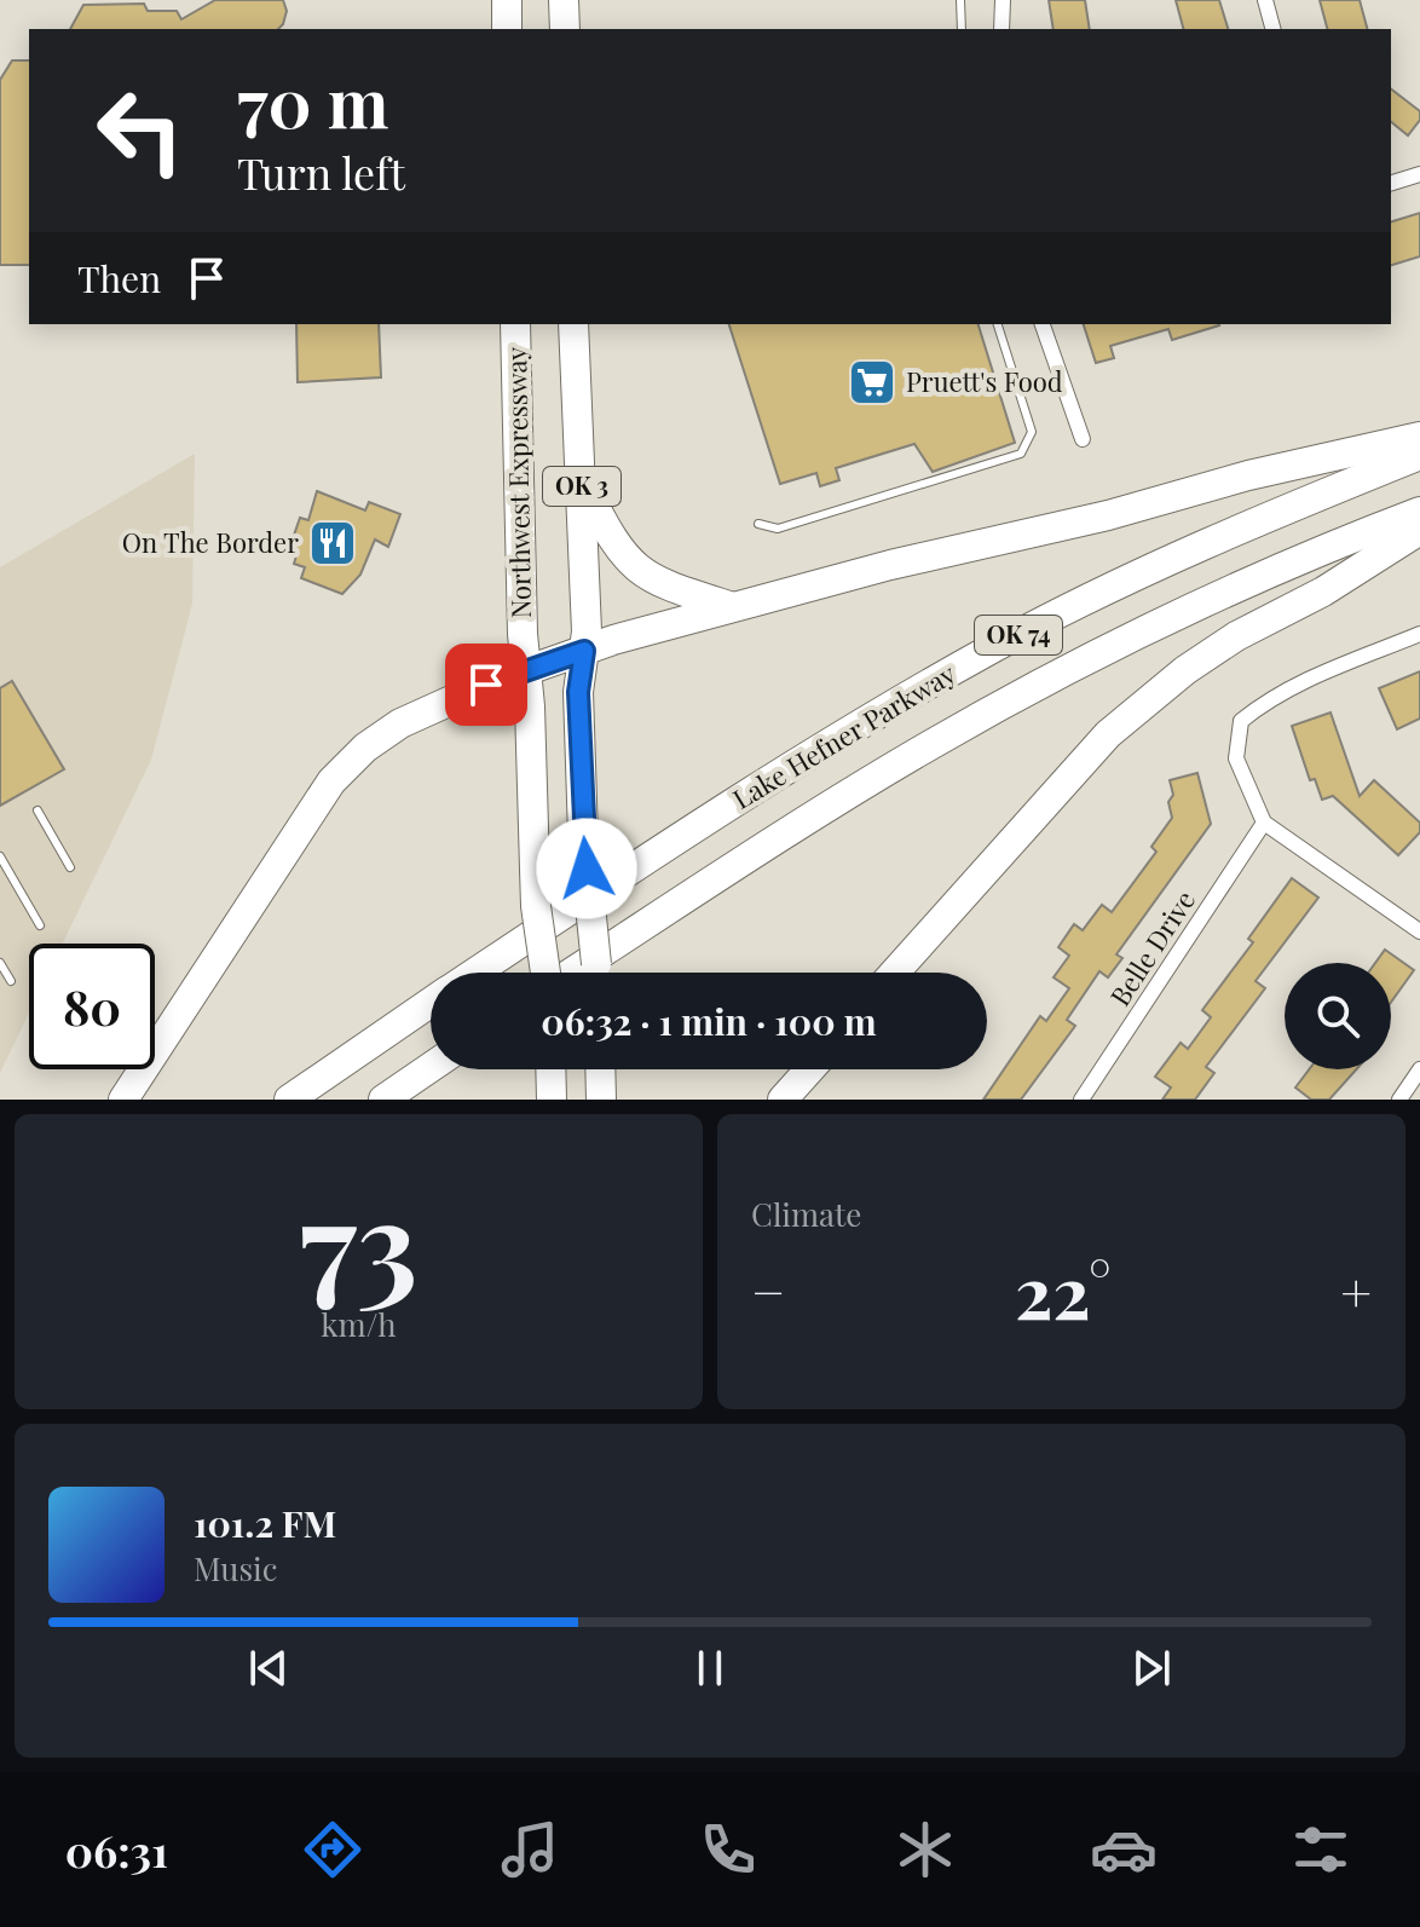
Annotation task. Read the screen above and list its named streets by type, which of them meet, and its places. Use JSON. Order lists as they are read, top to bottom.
{
  "streets": {
    "highway": [
      "Northwest Expressway",
      "OK 3",
      "OK 74",
      "Lake Hefner Parkway"
    ],
    "street": ["Belle Drive"]
  },
  "places": {
    "supermarket": ["Pruett's Food"],
    "restaurant": ["On The Border"]
  },
  "page": {
    "turn": ["70 m", "Turn left"],
    "then": "Then",
    "limit": "80",
    "trip": "06:32 · 1 min · 100 m",
    "tile": [
      ["73", "km/h"],
      "Climate"
    ],
    "heat": ["−", "22°", "+"],
    "song": ["101.2 FM", "Music"],
    "tabs": "06:31"
  }
}
